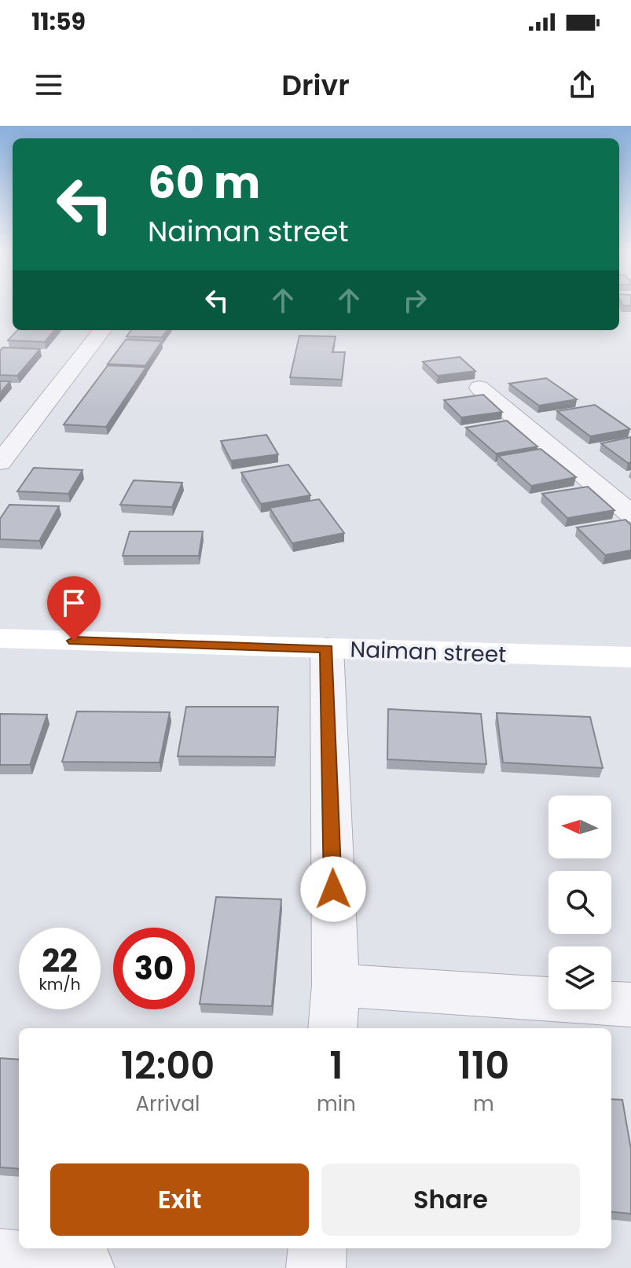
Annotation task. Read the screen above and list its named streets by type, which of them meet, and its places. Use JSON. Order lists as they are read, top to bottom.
{
  "streets": {
    "main road": ["Naiman street"]
  },
  "north": "left",
  "page": {
    "status": "11:59",
    "header": "Drivr",
    "turn": ["60 m", "Naiman street"],
    "speed": "22 km/h",
    "limit": "30",
    "eta": [
      "12:00",
      "Arrival",
      "1",
      "min",
      "110",
      "m"
    ],
    "buttons": ["Exit", "Share"]
  }
}
